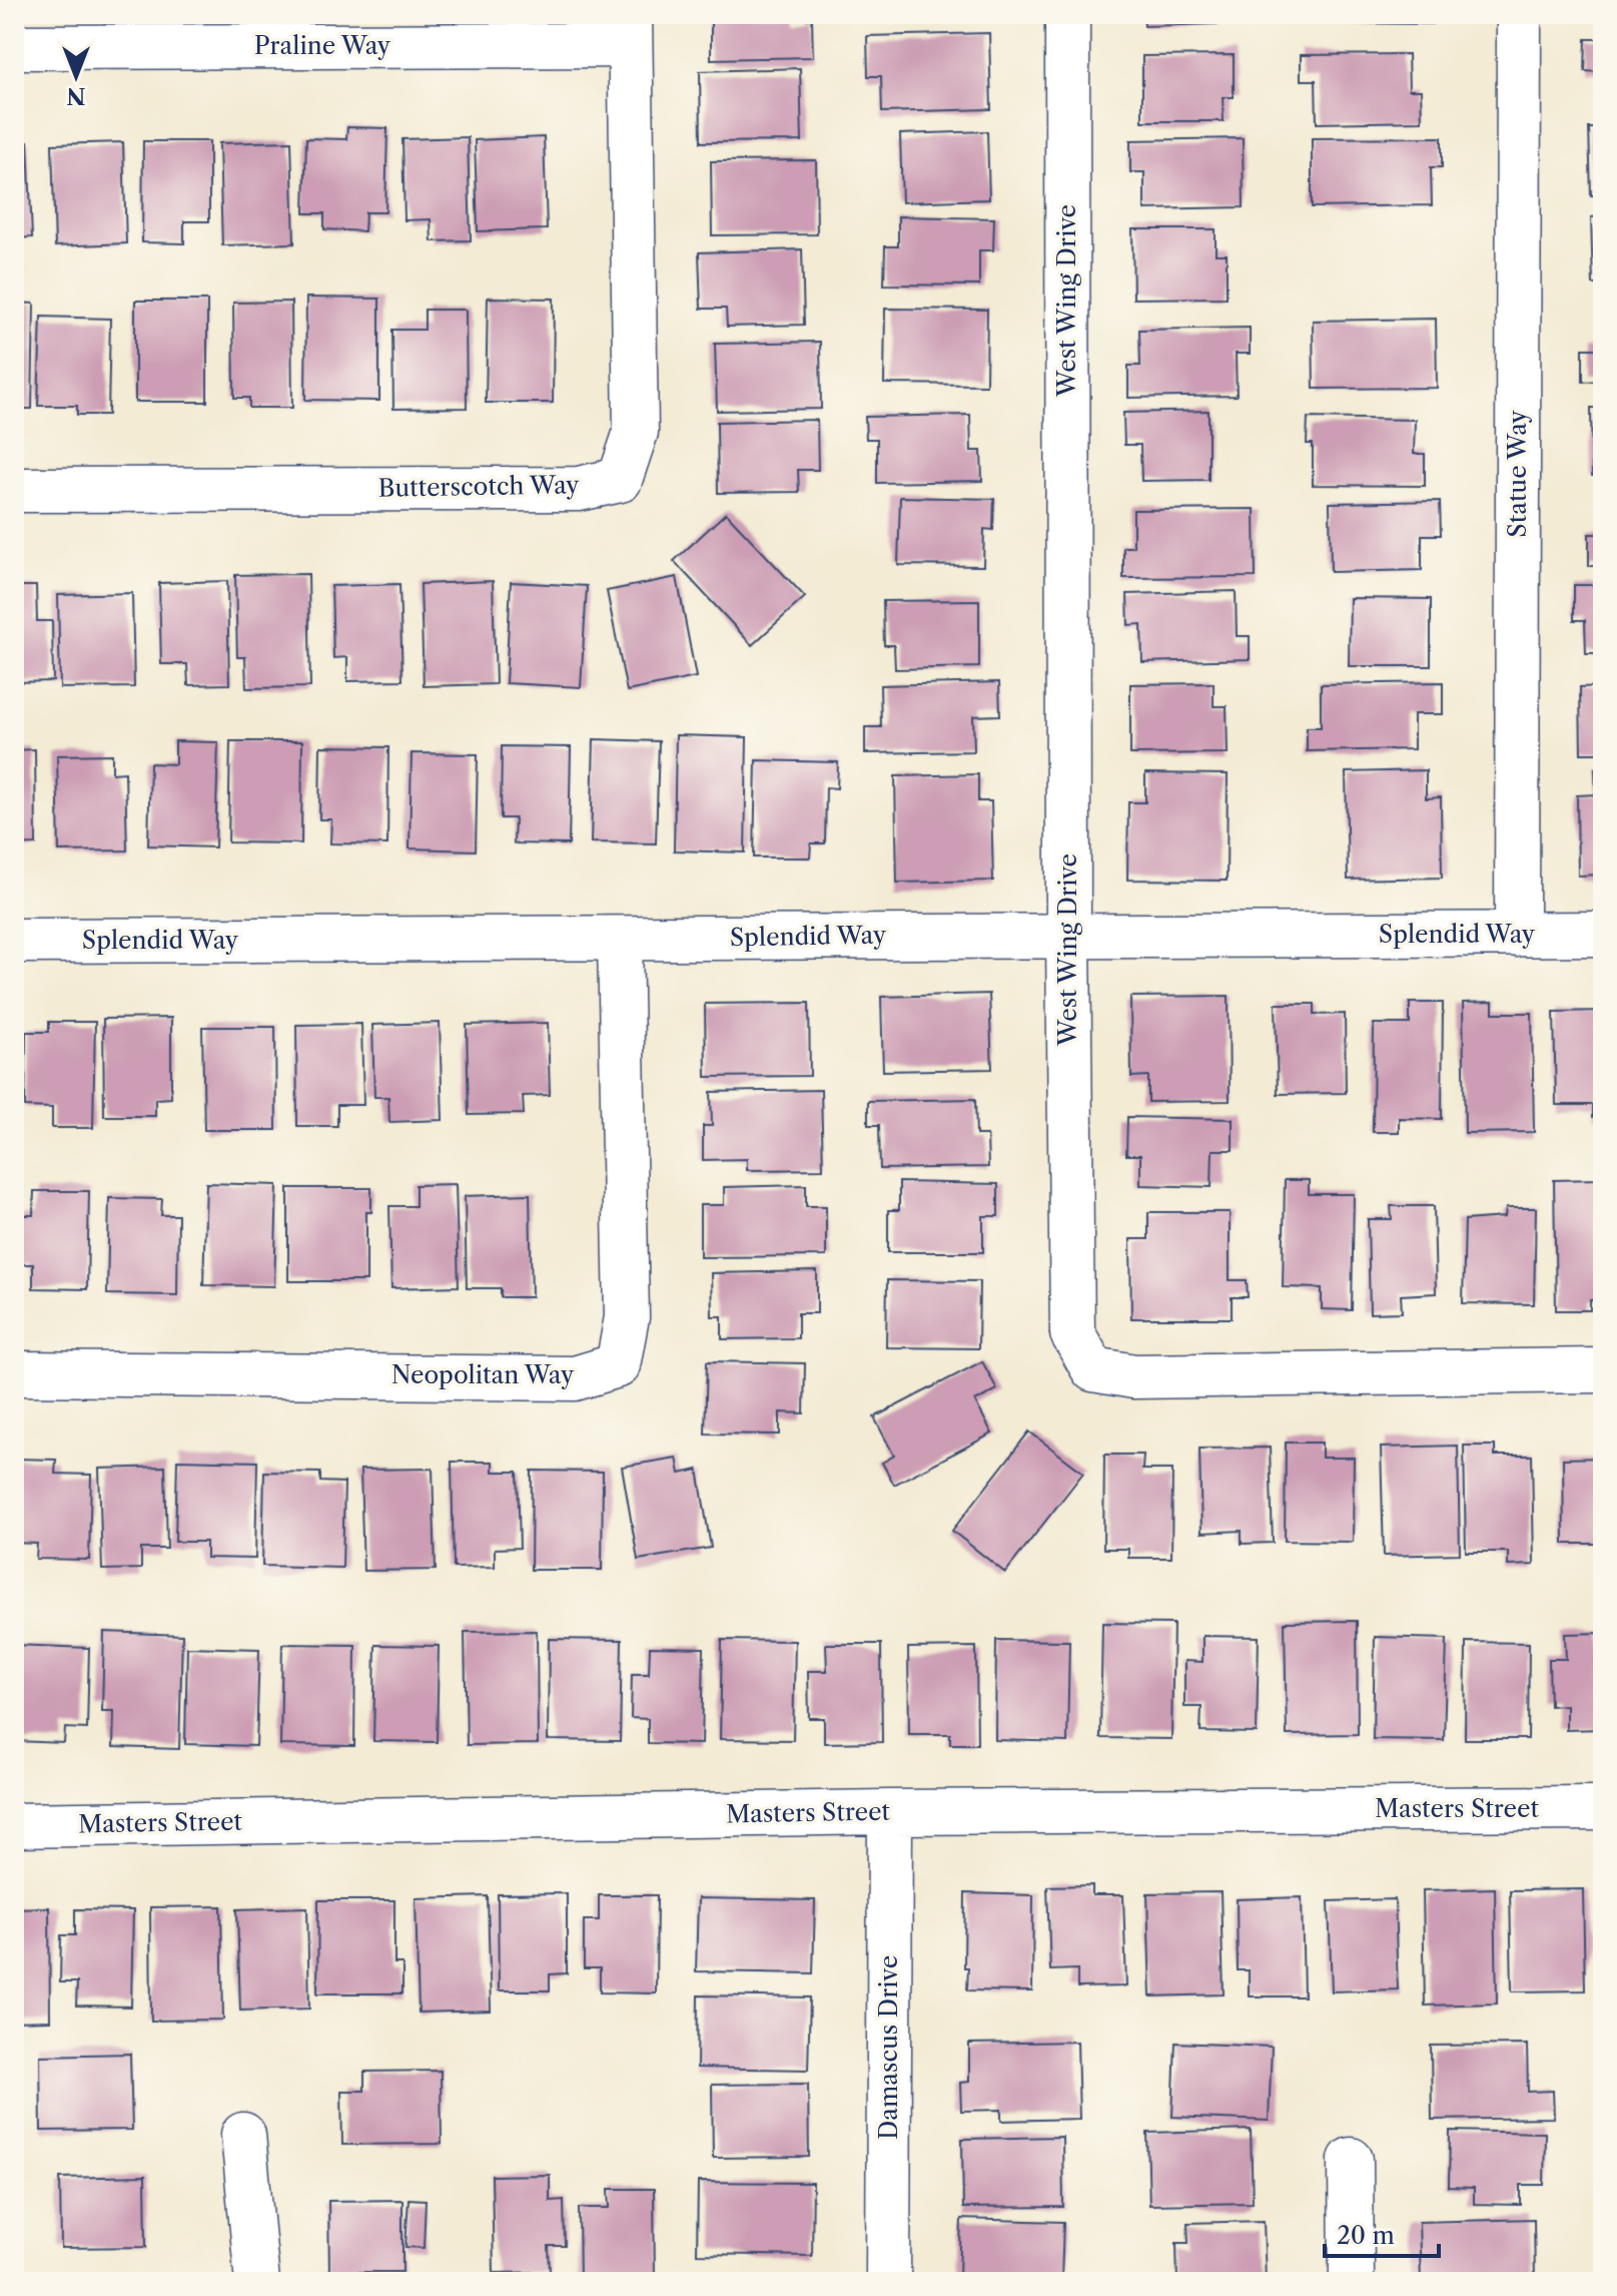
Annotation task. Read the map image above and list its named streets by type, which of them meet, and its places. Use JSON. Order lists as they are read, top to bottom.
{
  "streets": {
    "street": [
      "Praline Way",
      "West Wing Drive",
      "Statue Way",
      "Butterscotch Way",
      "Splendid Way",
      "Neopolitan Way",
      "Masters Street",
      "Damascus Drive"
    ]
  },
  "crossings": [
    ["Praline Way", "Butterscotch Way"],
    ["West Wing Drive", "Splendid Way"],
    ["Statue Way", "Splendid Way"],
    ["Splendid Way", "Neopolitan Way"],
    ["Masters Street", "Damascus Drive"]
  ],
  "scale_bar": "20 m",
  "north": "bottom"
}
